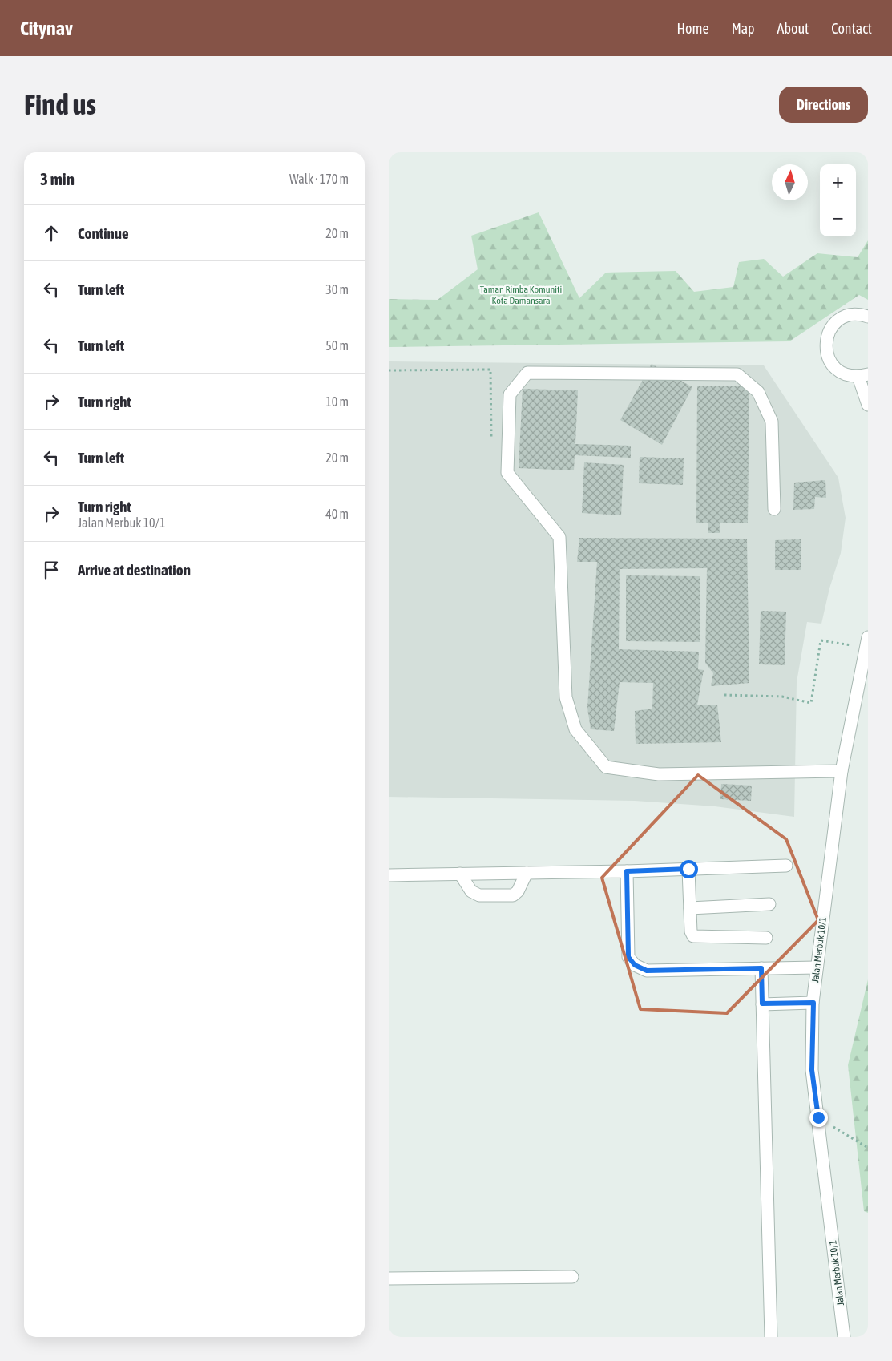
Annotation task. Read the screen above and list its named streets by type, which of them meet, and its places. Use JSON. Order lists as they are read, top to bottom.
{
  "streets": {
    "street": ["Jalan Merbuk 10/1"]
  },
  "parks": ["Taman Rimba Komuniti Kota Damansara"],
  "north": "top",
  "page": {
    "header": "Citynav",
    "nav": [
      "Home",
      "Map",
      "About",
      "Contact"
    ],
    "buttons": "Directions",
    "title": "Find us",
    "heading": ["3 min", "Walk · 170 m"],
    "map_buttons": ["+", "−"],
    "list": [
      ["Continue", "20 m"],
      ["Turn left", "30 m"],
      ["Turn left", "50 m"],
      ["Turn right", "10 m"],
      ["Turn left", "20 m"],
      ["Turn right", "Jalan Merbuk 10/1", "40 m"],
      "Arrive at destination"
    ]
  }
}
